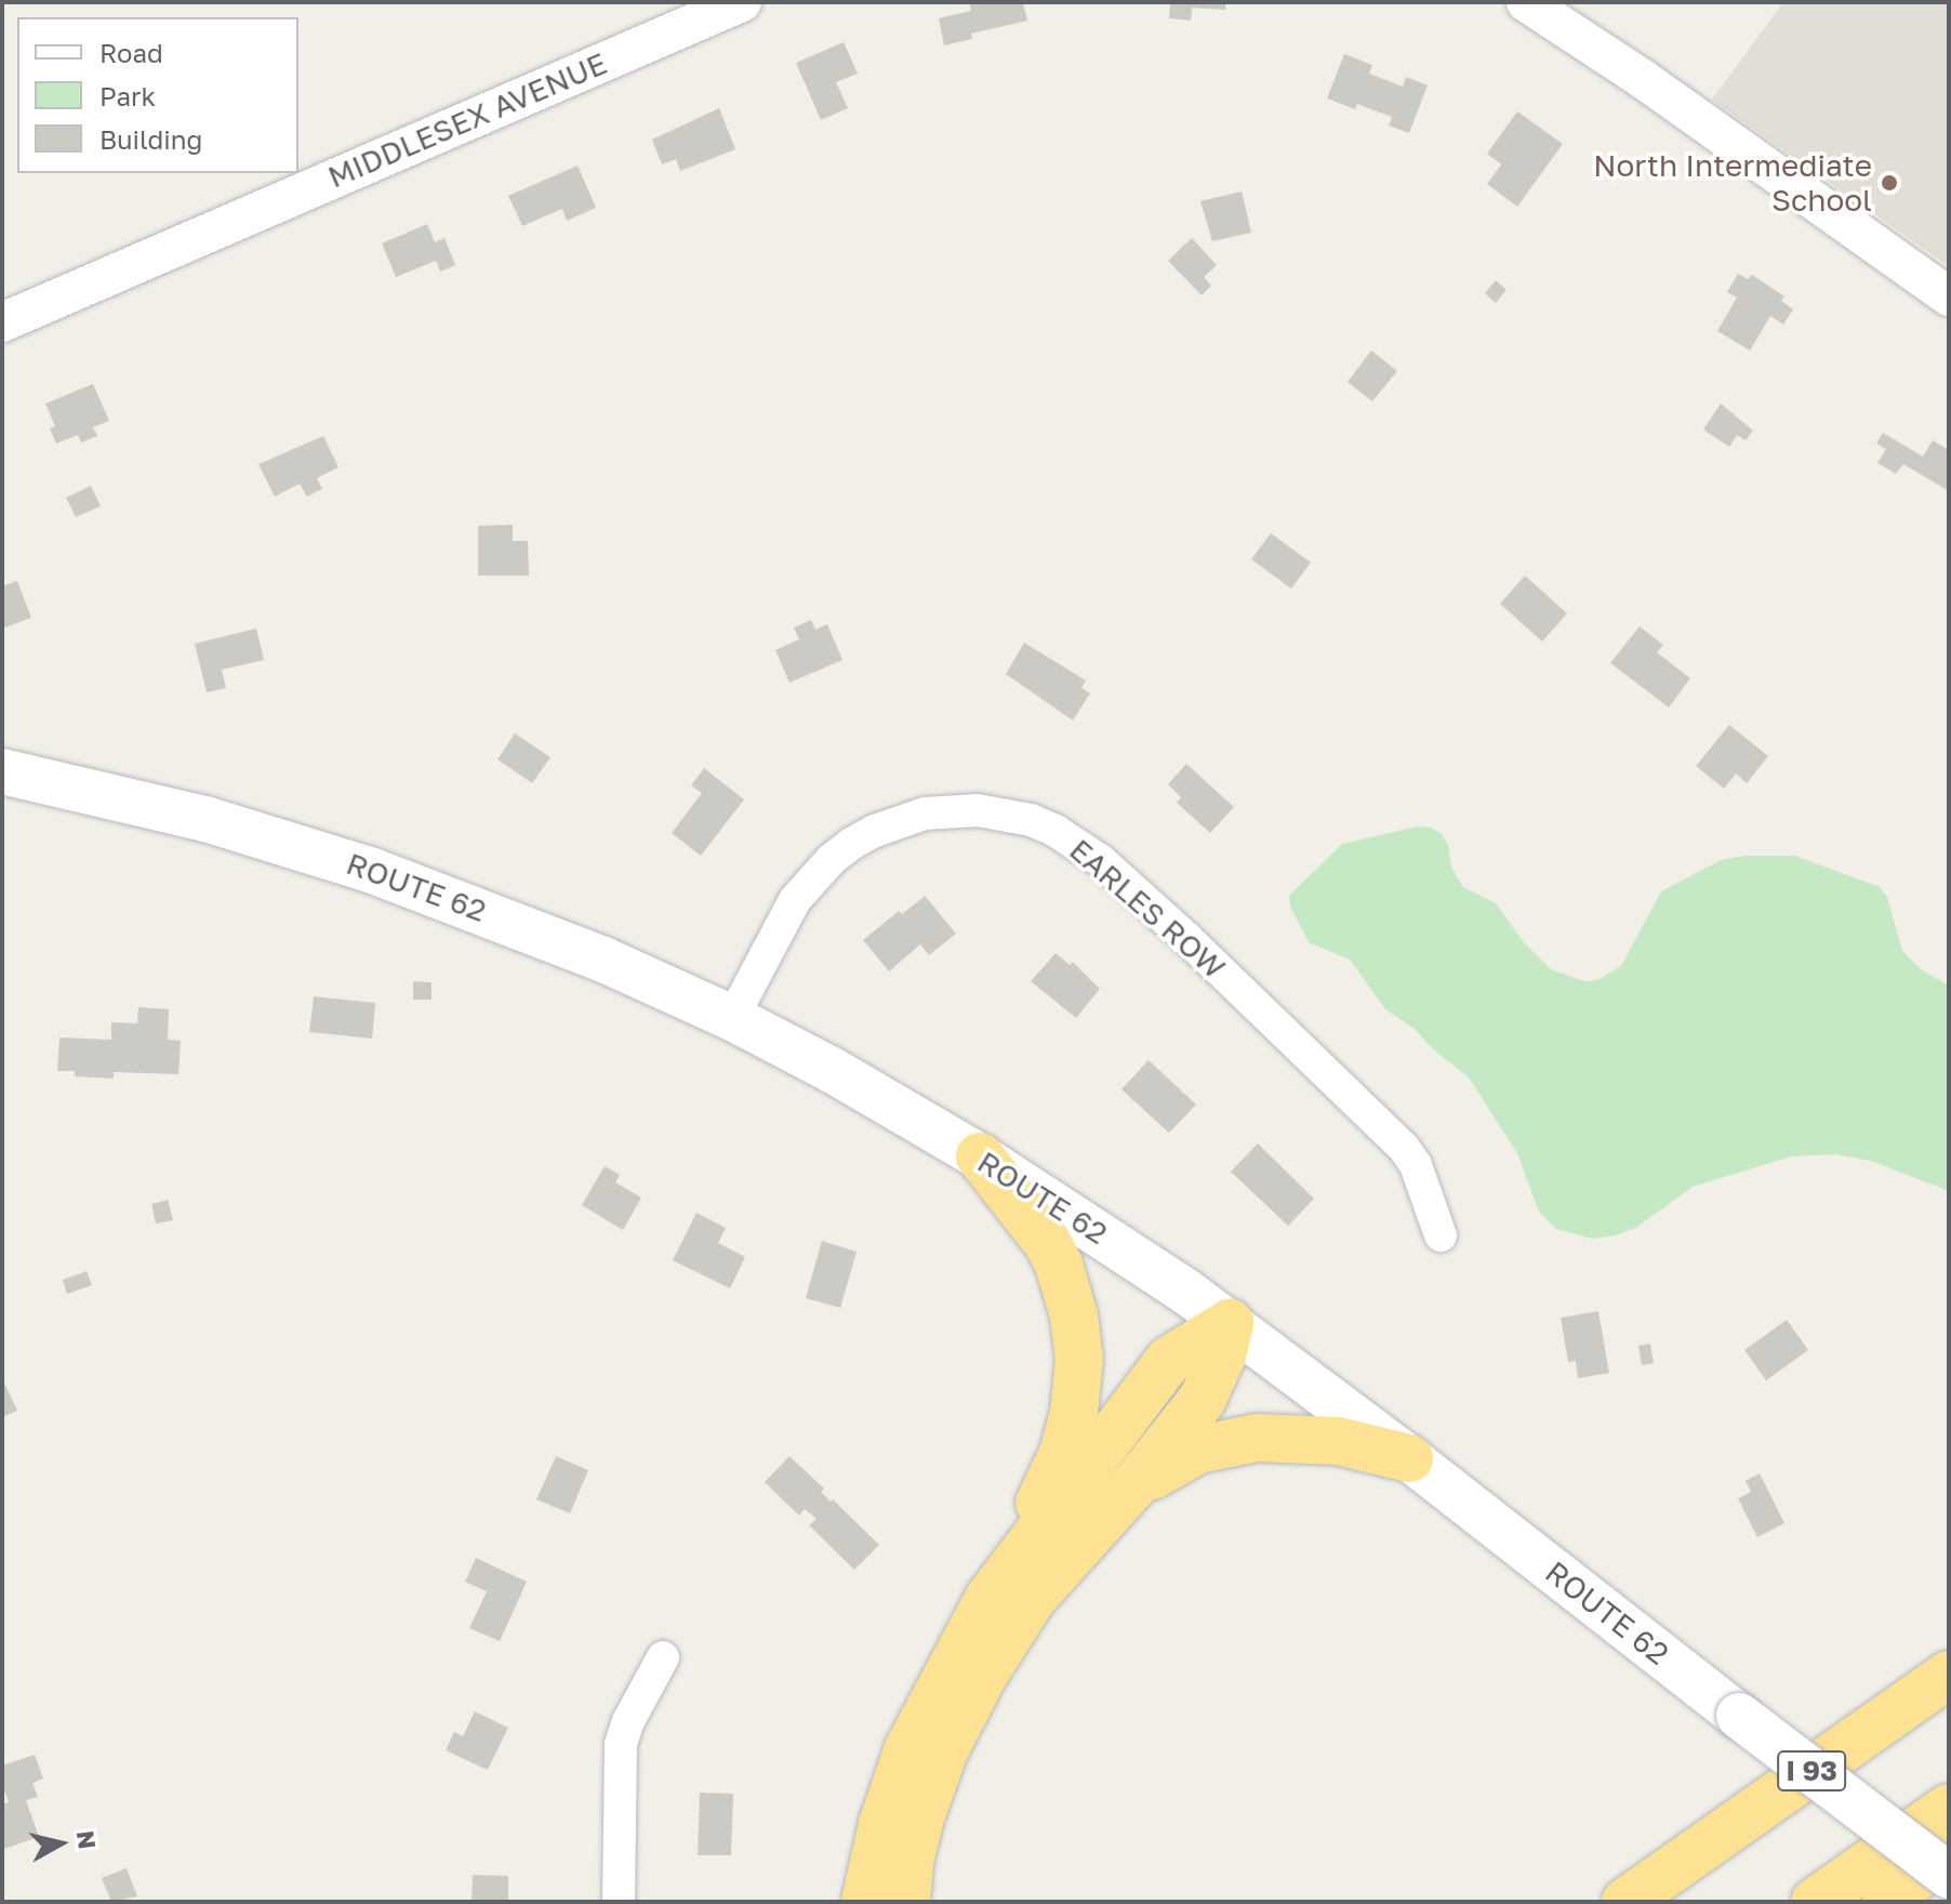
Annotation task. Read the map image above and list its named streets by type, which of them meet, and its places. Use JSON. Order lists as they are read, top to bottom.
{
  "streets": {
    "highway": ["I 93"],
    "main road": ["ROUTE 62"],
    "street": ["MIDDLESEX AVENUE", "EARLES ROW"]
  },
  "crossings": [
    ["ROUTE 62", "EARLES ROW"]
  ],
  "places": ["North Intermediate School"],
  "legend": ["Road", "Park", "Building"],
  "north": "right"
}
